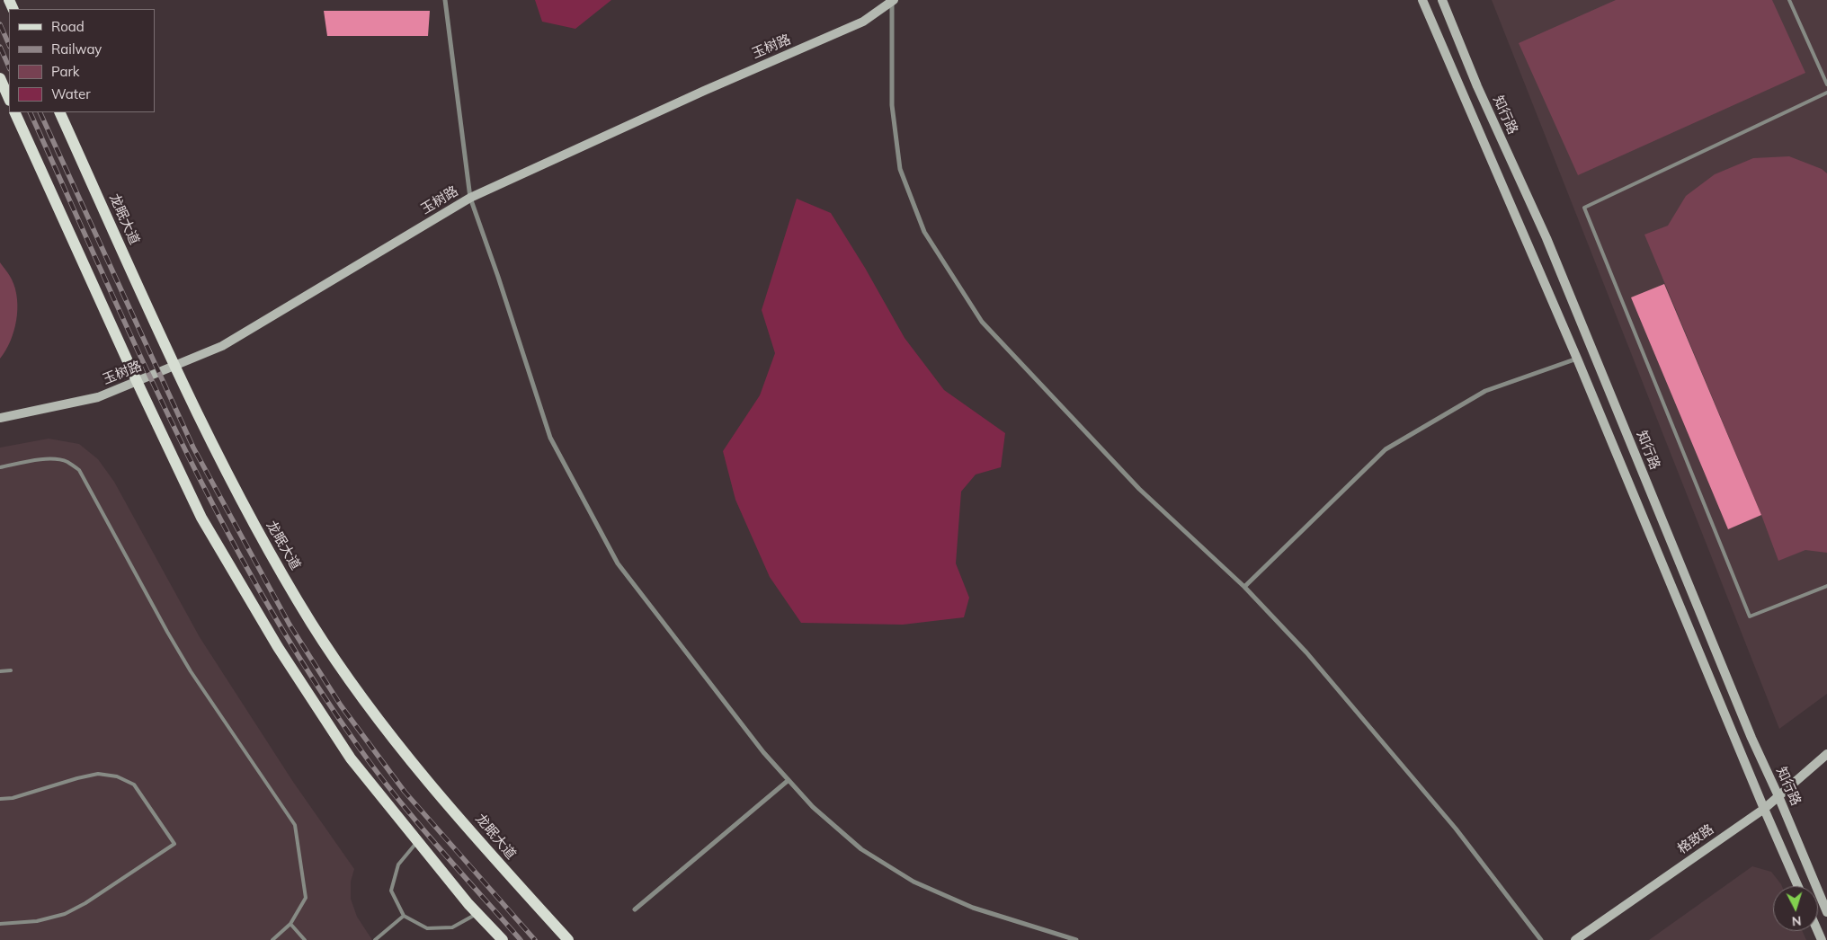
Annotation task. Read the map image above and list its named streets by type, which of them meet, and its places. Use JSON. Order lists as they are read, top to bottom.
{
  "streets": {
    "main road": ["龙眠大道"],
    "street": ["玉树路", "知行路", "格致路"]
  },
  "crossings": [
    ["玉树路", "龙眠大道"],
    ["知行路", "格致路"]
  ],
  "legend": [
    "Road",
    "Railway",
    "Park",
    "Water"
  ],
  "north": "bottom"
}
